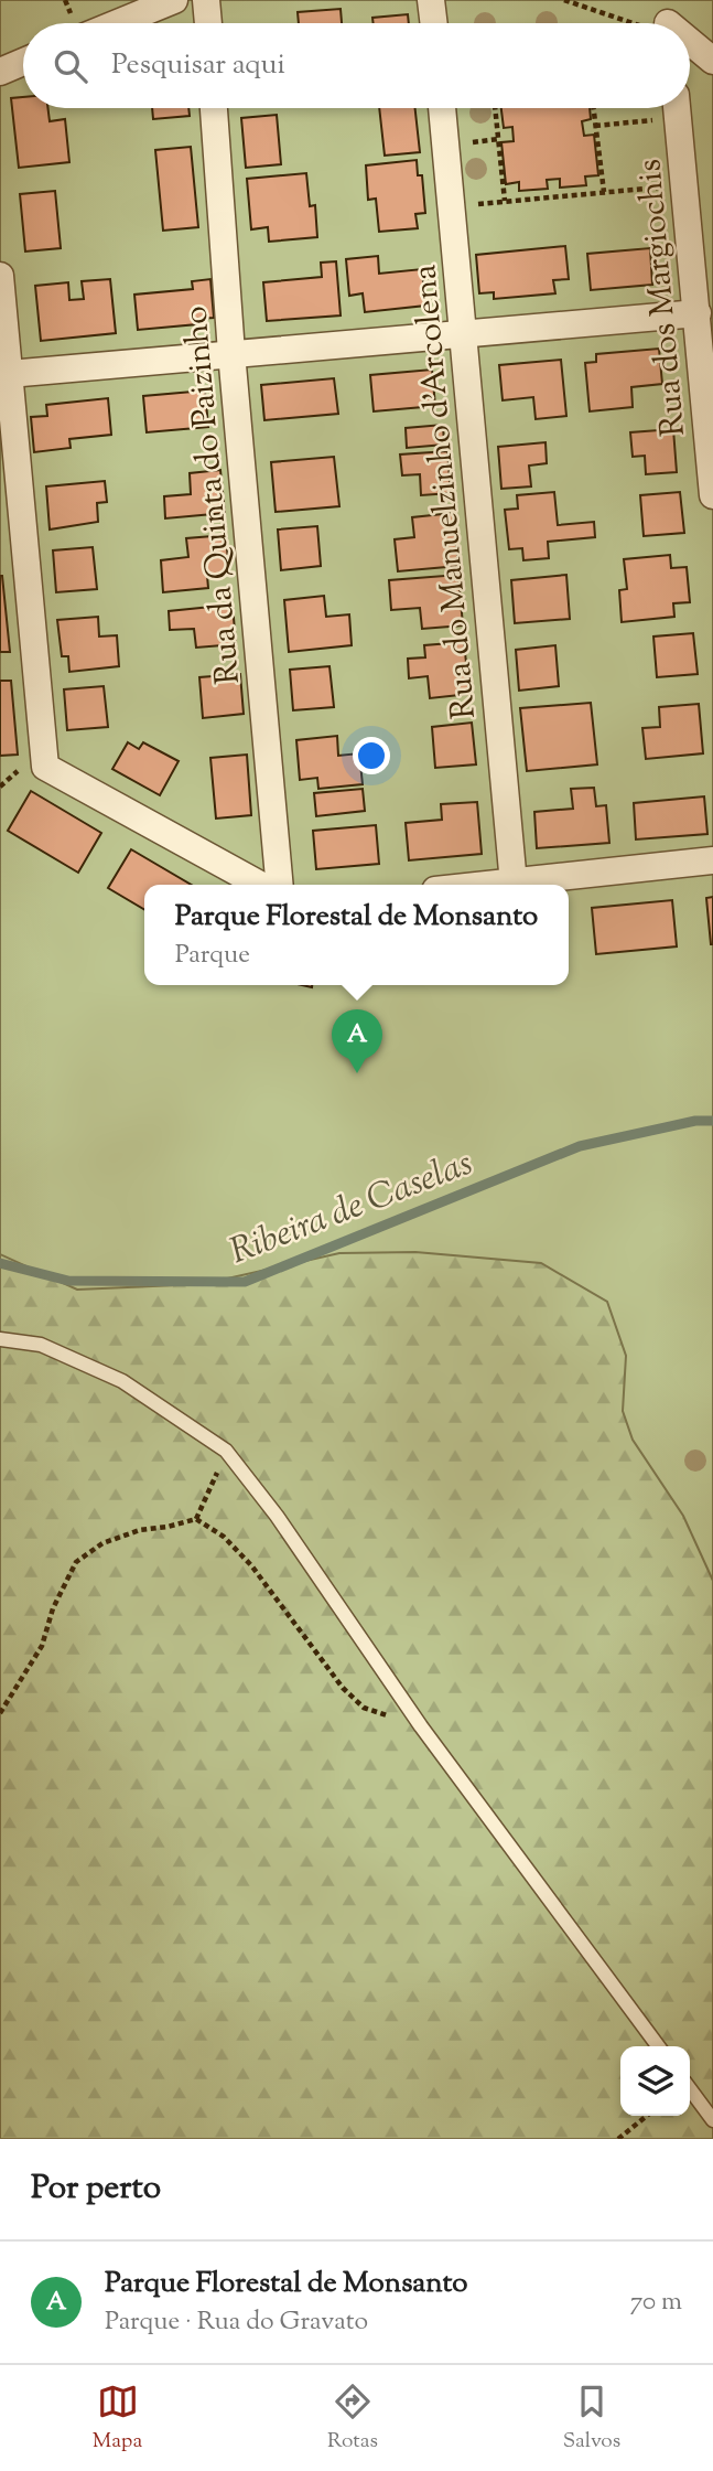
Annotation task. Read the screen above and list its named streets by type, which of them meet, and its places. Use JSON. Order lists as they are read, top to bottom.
{
  "streets": {
    "street": ["Rua dos Margiochis", "Rua do Manuelzinho d'Arcolena", "Rua da Quinta do Paizinho"]
  },
  "water": ["Ribeira de Caselas"],
  "page": {
    "search": "Pesquisar aqui",
    "popup": ["Parque Florestal de Monsanto", "Parque"],
    "pins": "A",
    "heading": "Por perto",
    "list": [
      {
        "mark": "A",
        "name": "Parque Florestal de Monsanto",
        "note": "Parque · Rua do Gravato",
        "value": "70 m"
      }
    ],
    "nav": ["Mapa", "Rotas", "Salvos"]
  }
}
